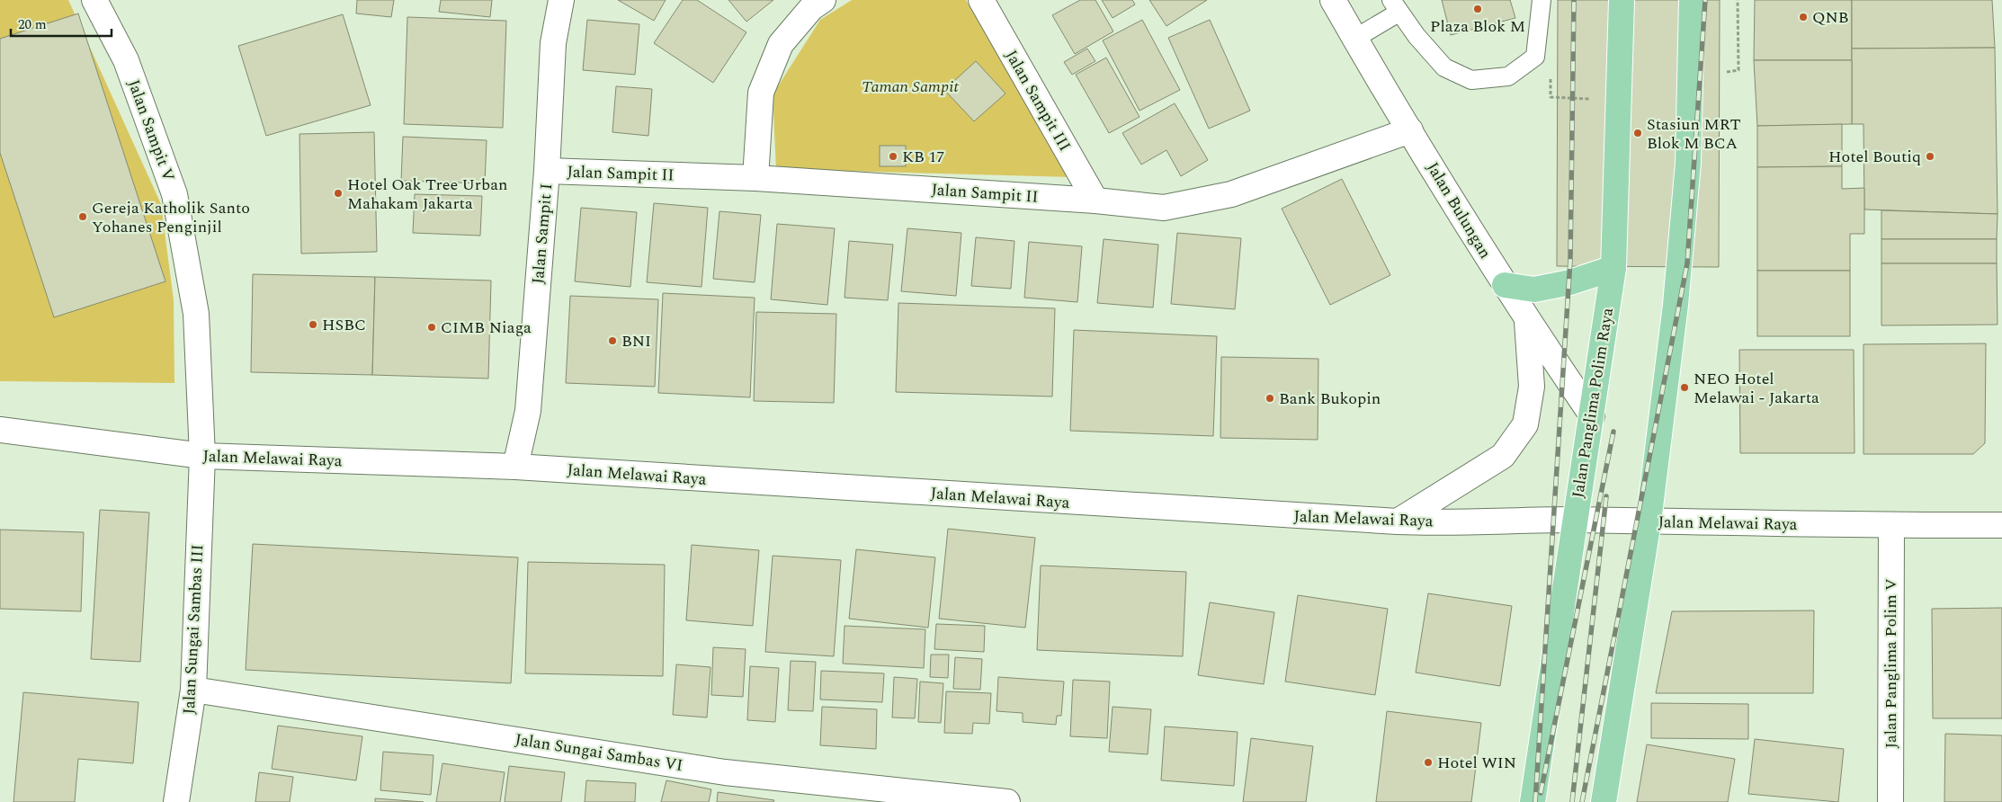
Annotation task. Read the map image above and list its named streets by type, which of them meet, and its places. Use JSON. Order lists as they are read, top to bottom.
{
  "streets": {
    "main road": ["Jalan Panglima Polim Raya"],
    "street": [
      "Jalan Sampit III",
      "Jalan Sampit V",
      "Jalan Sampit II",
      "Jalan Bulungan",
      "Jalan Sampit I",
      "Jalan Melawai Raya",
      "Jalan Sungai Sambas III",
      "Jalan Panglima Polim V",
      "Jalan Sungai Sambas VI"
    ]
  },
  "crossings": [
    ["Jalan Sampit III", "Jalan Sampit II"],
    ["Jalan Sampit V", "Jalan Melawai Raya"],
    ["Jalan Sampit V", "Jalan Sungai Sambas III"],
    ["Jalan Sampit II", "Jalan Bulungan"],
    ["Jalan Sampit II", "Jalan Sampit I"],
    ["Jalan Bulungan", "Jalan Panglima Polim Raya"],
    ["Jalan Sampit I", "Jalan Melawai Raya"],
    ["Jalan Panglima Polim Raya", "Jalan Melawai Raya"],
    ["Jalan Melawai Raya", "Jalan Sungai Sambas III"],
    ["Jalan Melawai Raya", "Jalan Panglima Polim V"],
    ["Jalan Sungai Sambas III", "Jalan Sungai Sambas VI"]
  ],
  "parks": ["Taman Sampit"],
  "places": [
    "Plaza Blok M",
    "QNB",
    "Stasiun MRT Blok M BCA",
    "KB 17",
    "Hotel Boutiq",
    "Hotel Oak Tree Urban Mahakam Jakarta",
    "Gereja Katholik Santo Yohanes Penginjil",
    "HSBC",
    "CIMB Niaga",
    "BNI",
    "NEO Hotel Melawai - Jakarta",
    "Bank Bukopin",
    "Hotel WIN"
  ],
  "scale_bar": "20 m"
}
